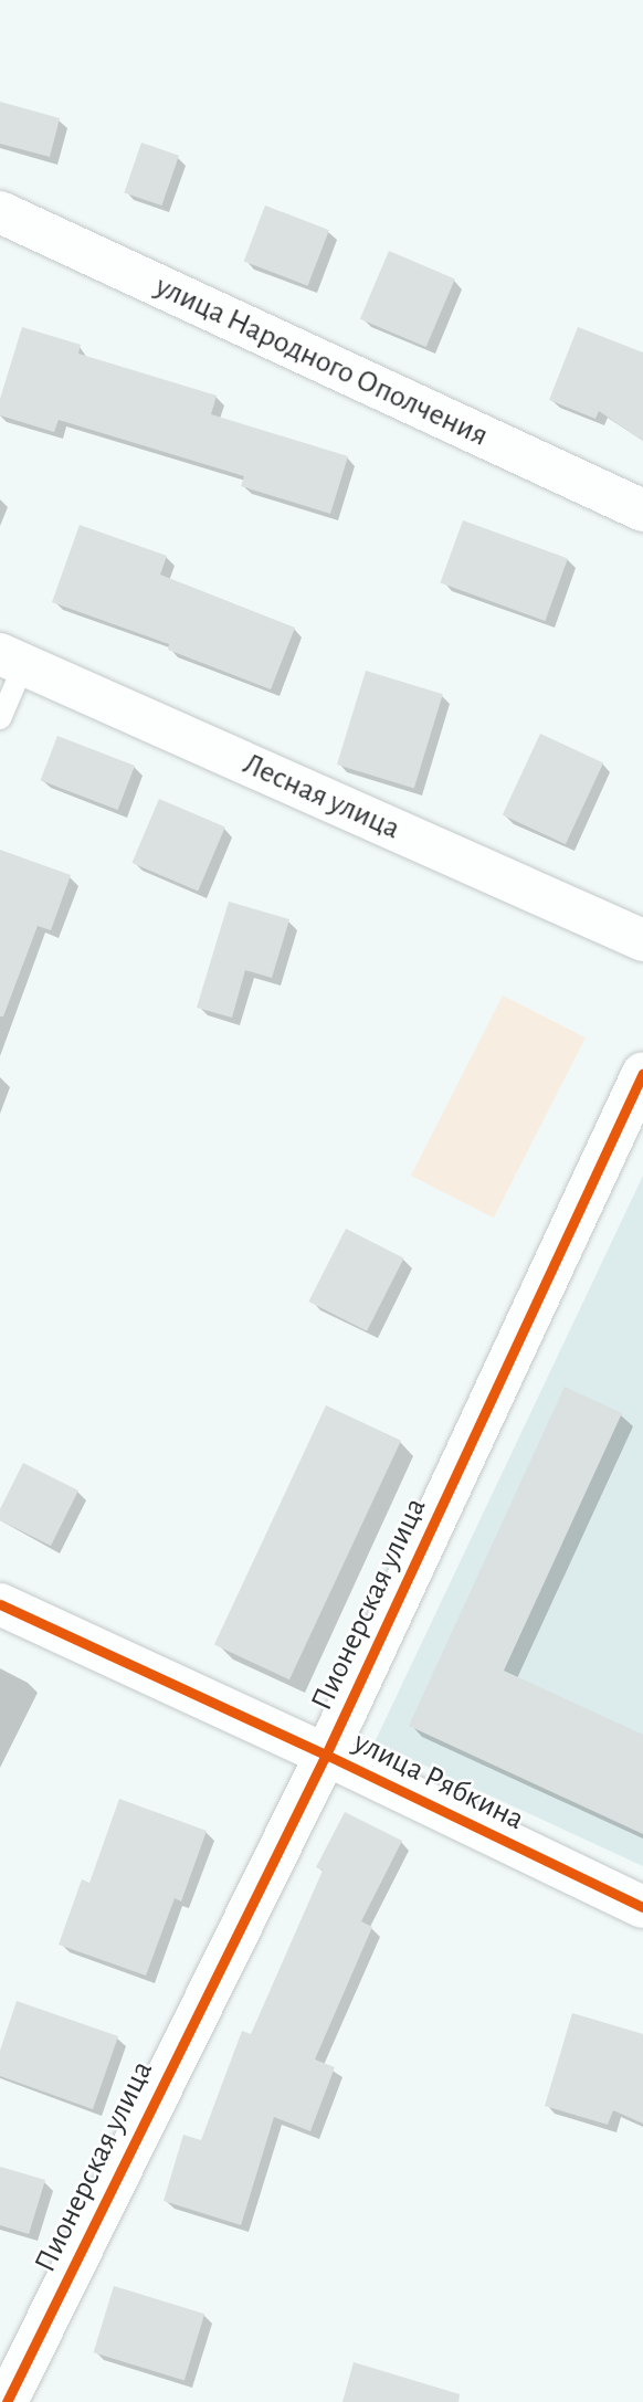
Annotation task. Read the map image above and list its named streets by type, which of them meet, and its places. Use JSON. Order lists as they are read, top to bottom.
{
  "streets": {
    "street": [
      "улица Народного Ополчения",
      "Лесная улица",
      "Пионерская улица",
      "улица Рябкина"
    ]
  },
  "crossings": [
    ["Пионерская улица", "улица Рябкина"]
  ]
}
